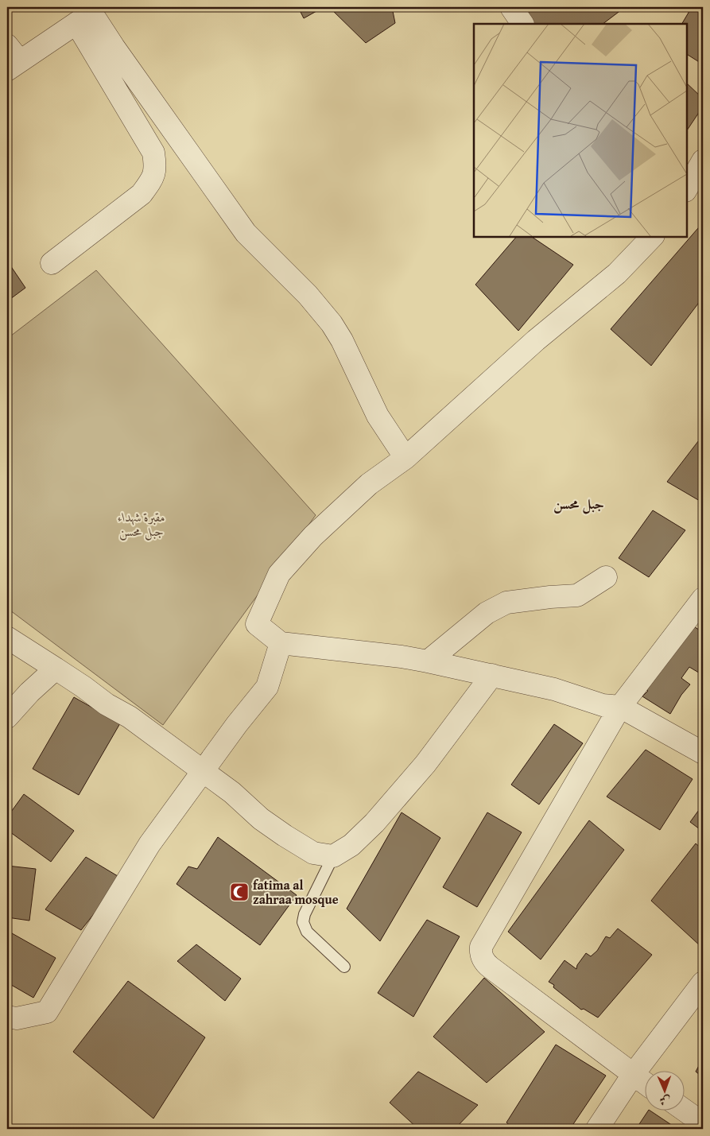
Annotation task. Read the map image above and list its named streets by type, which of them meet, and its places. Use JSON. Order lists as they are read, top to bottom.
{
  "districts": ["جبل محسن"],
  "parks": ["مقبرة شهداء جبل محسن"],
  "places": {
    "mosque": ["fatima al zahraa mosque"]
  },
  "north": "bottom"
}
